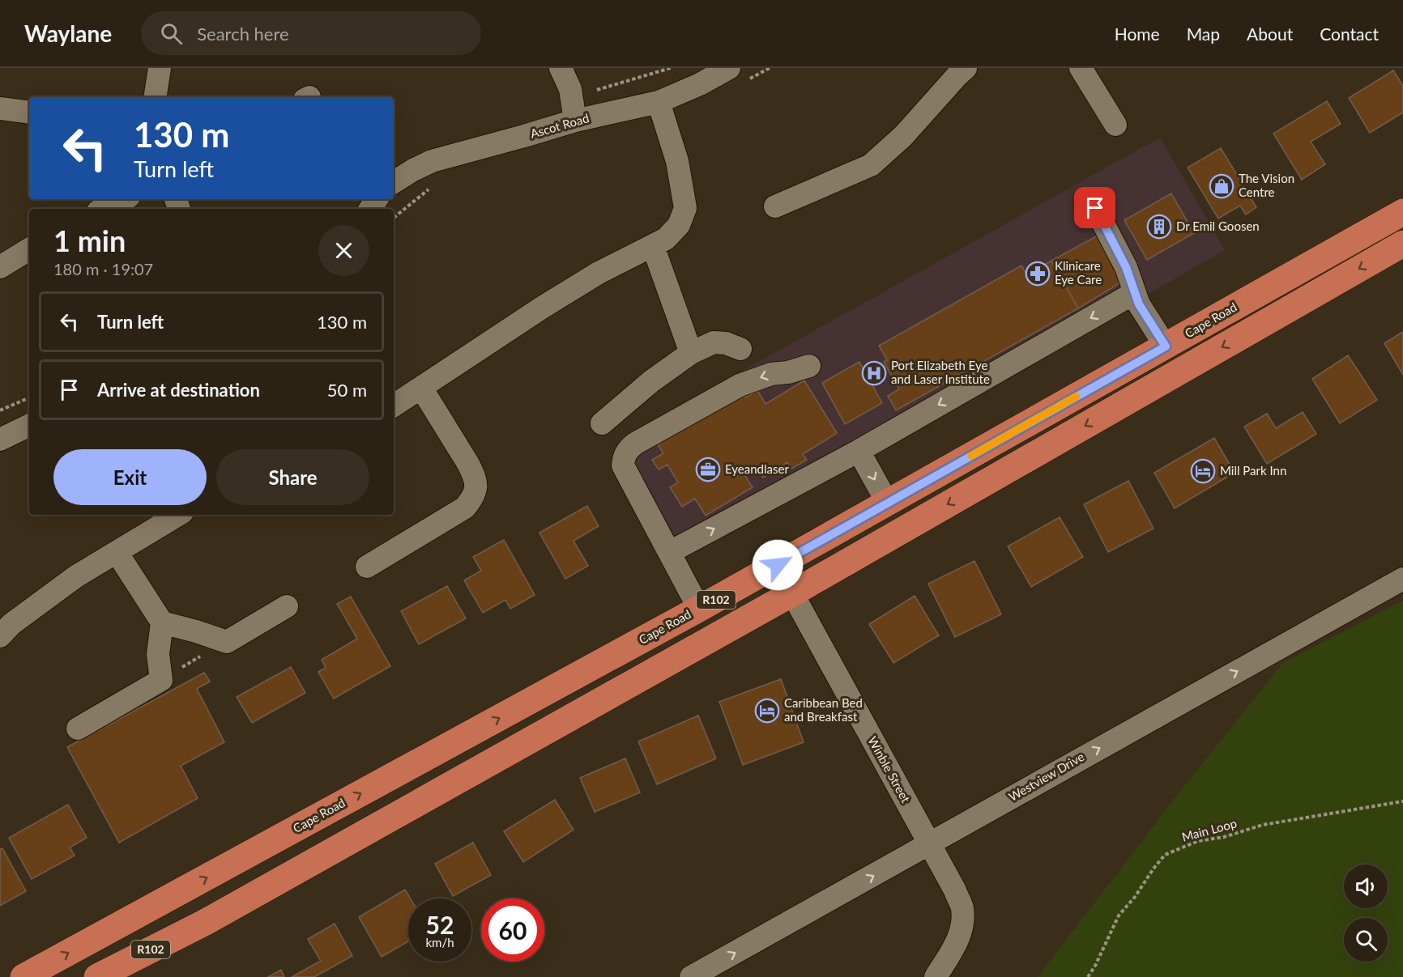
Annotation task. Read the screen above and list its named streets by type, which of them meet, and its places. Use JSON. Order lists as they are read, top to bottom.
{
  "streets": {
    "main road": ["Cape Road", "R102"],
    "street": ["Ascot Road", "Winble Street", "Westview Drive"],
    "path": ["Main Loop"]
  },
  "crossings": [
    ["R102", "Winble Street"],
    ["Winble Street", "Westview Drive"]
  ],
  "one_way": ["Westview Drive"],
  "places": {
    "shop": ["The Vision Centre"],
    "building": ["Dr Emil Goosen"],
    "pharmacy": ["Klinicare Eye Care"],
    "hospital": ["Port Elizabeth Eye and Laser Institute"],
    "office": ["Eyeandlaser"],
    "hotel": ["Mill Park Inn", "Caribbean Bed and Breakfast"]
  },
  "page": {
    "header": "Waylane",
    "search": "Search here",
    "nav": [
      "Home",
      "Map",
      "About",
      "Contact"
    ],
    "turn": ["130 m", "Turn left"],
    "heading": ["1 min", "180 m · 19:07"],
    "list": [
      {
        "name": "Turn left",
        "value": "130 m"
      },
      {
        "name": "Arrive at destination",
        "value": "50 m"
      }
    ],
    "buttons": ["Exit", "Share"],
    "speed": "52 km/h",
    "limit": "60"
  }
}
